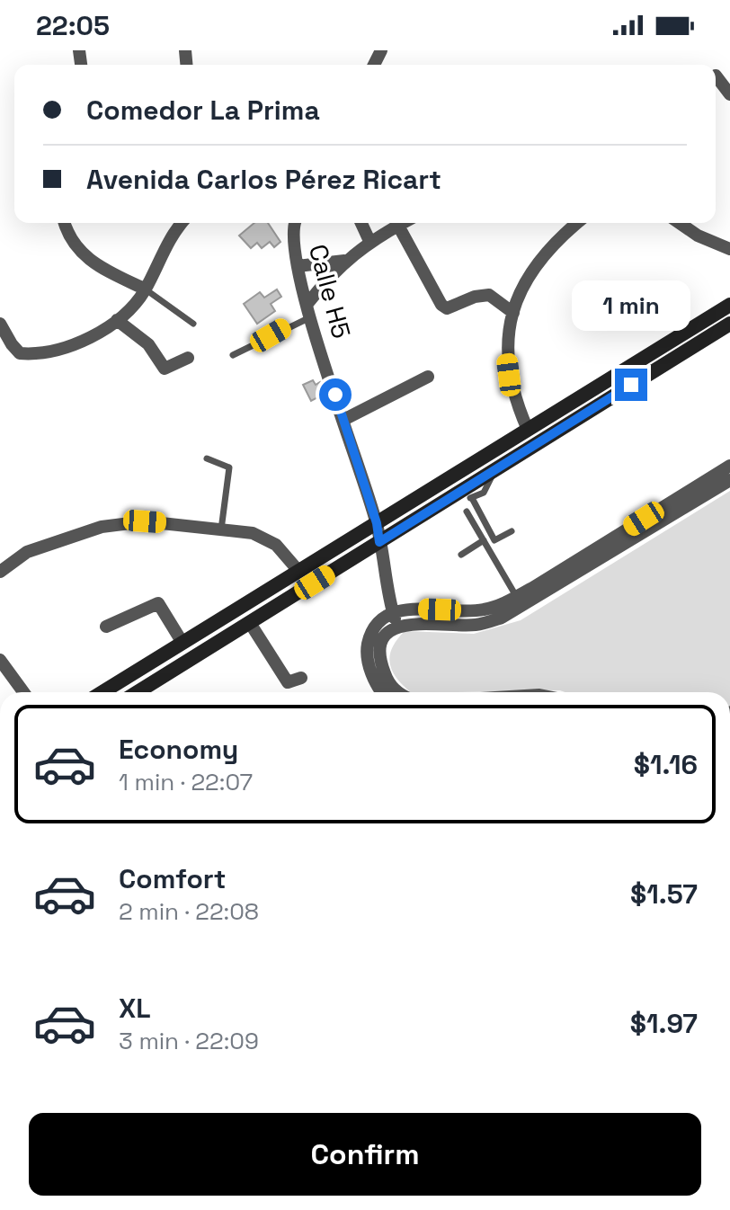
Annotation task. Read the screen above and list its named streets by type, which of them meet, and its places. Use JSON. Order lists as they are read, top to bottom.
{
  "streets": {
    "street": ["Calle H5"]
  },
  "page": {
    "status": "22:05",
    "banner": ["Comedor La Prima", "Avenida Carlos Pérez Ricart"],
    "bubble": "1 min",
    "list": [
      {
        "name": "Economy",
        "note": "1 min · 22:07",
        "value": "$1.16"
      },
      {
        "name": "Comfort",
        "note": "2 min · 22:08",
        "value": "$1.57"
      },
      {
        "name": "XL",
        "note": "3 min · 22:09",
        "value": "$1.97"
      }
    ],
    "buttons": "Confirm"
  }
}
